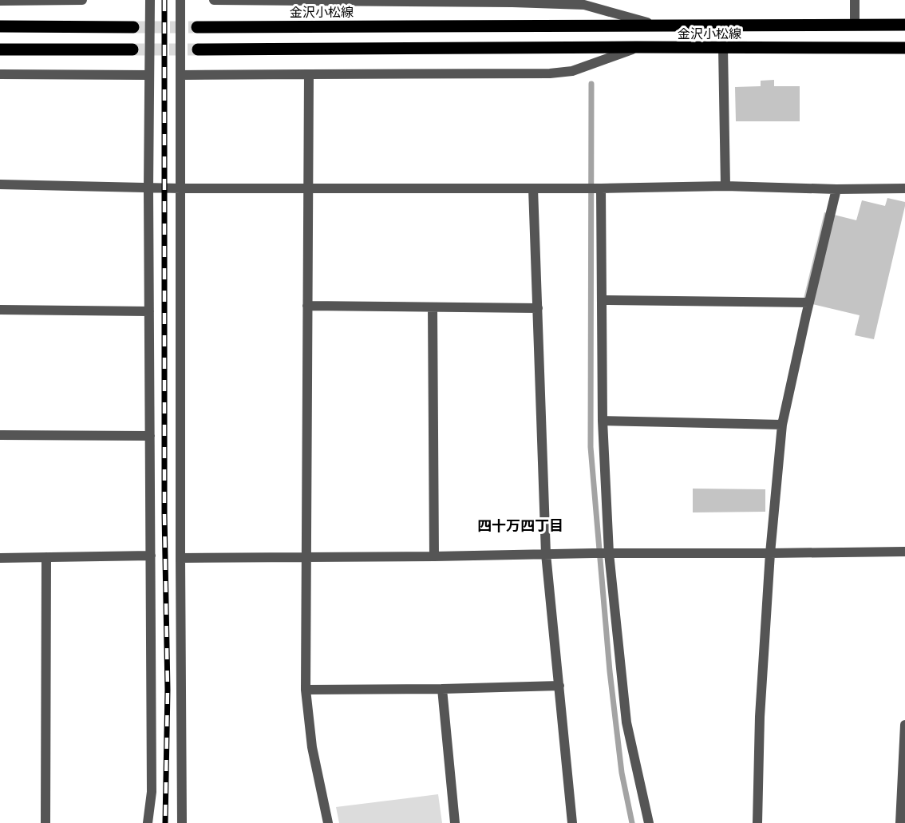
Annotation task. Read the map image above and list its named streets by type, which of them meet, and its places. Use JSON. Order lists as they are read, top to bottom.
{
  "streets": {
    "main road": ["金沢小松線"]
  },
  "districts": ["四十万四丁目"]
}
